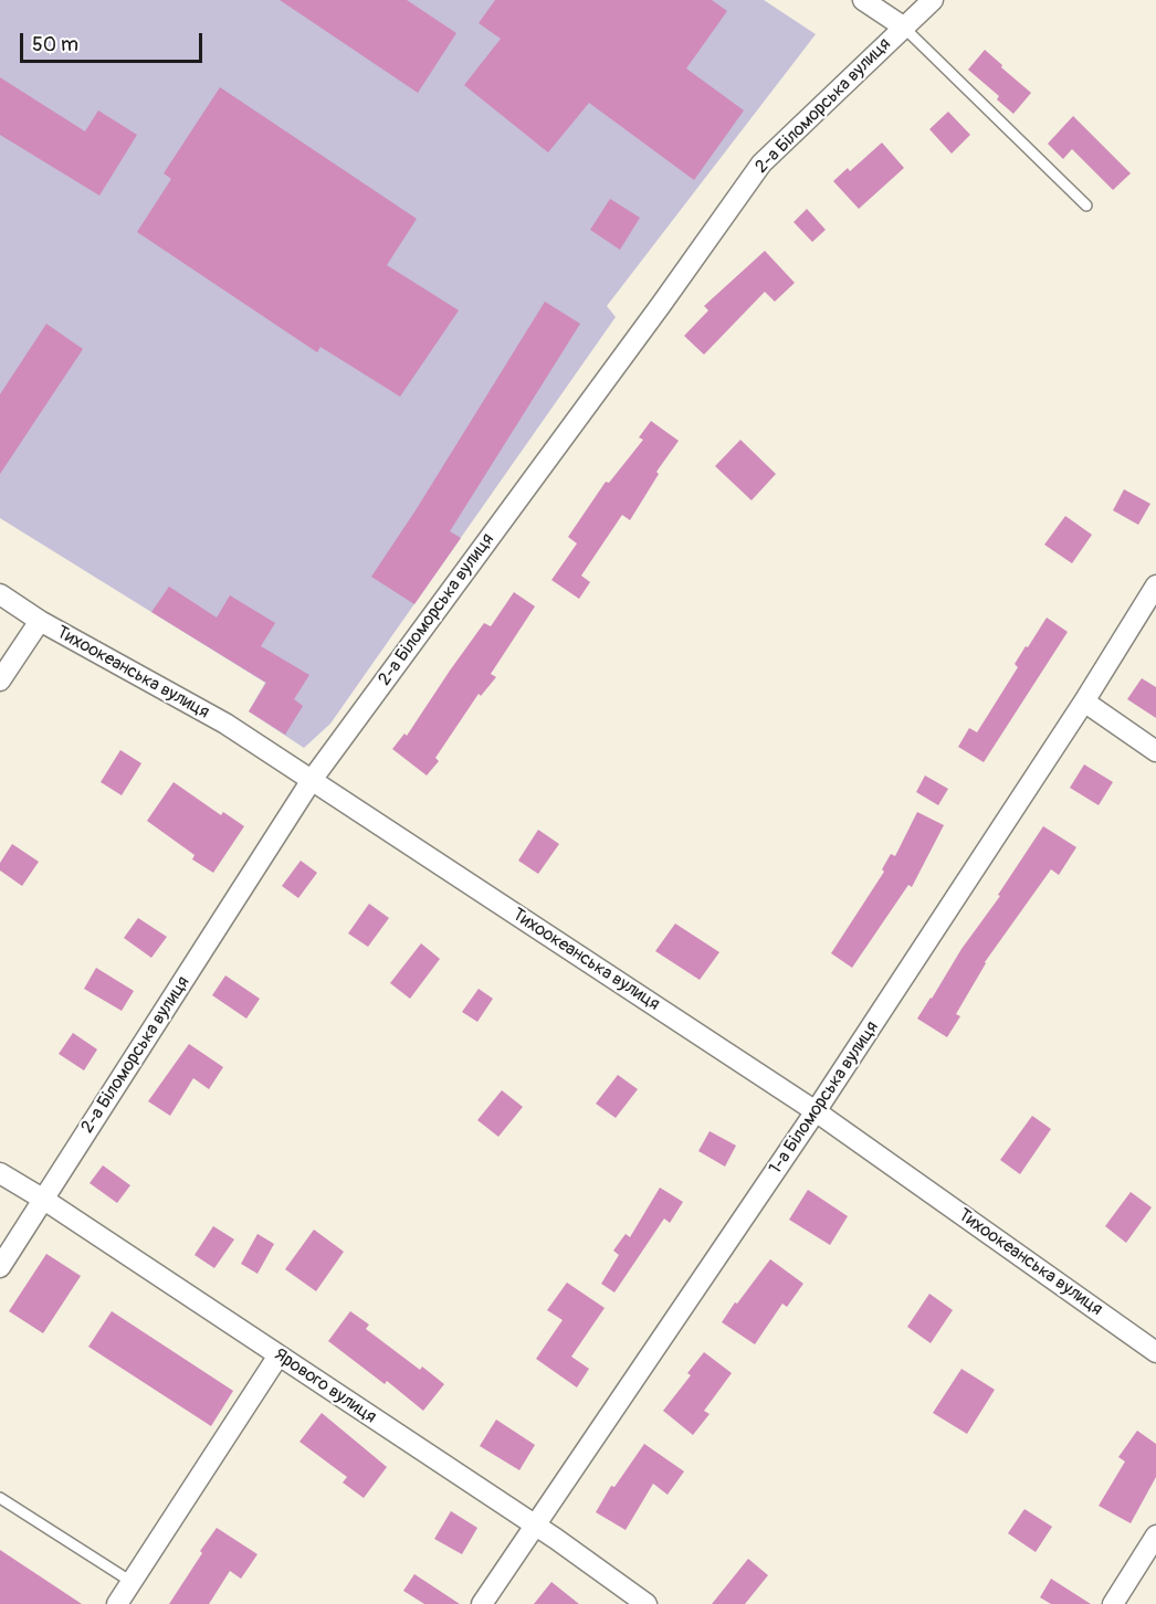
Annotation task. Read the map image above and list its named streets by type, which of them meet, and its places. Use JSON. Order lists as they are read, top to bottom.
{
  "streets": {
    "street": [
      "2-а Біломорська вулиця",
      "Тихоокеанська вулиця",
      "1-а Біломорська вулиця",
      "Ярового вулиця"
    ]
  },
  "crossings": [
    ["2-а Біломорська вулиця", "Тихоокеанська вулиця"],
    ["2-а Біломорська вулиця", "Ярового вулиця"],
    ["Тихоокеанська вулиця", "1-а Біломорська вулиця"],
    ["1-а Біломорська вулиця", "Ярового вулиця"]
  ],
  "scale_bar": "50 m"
}
